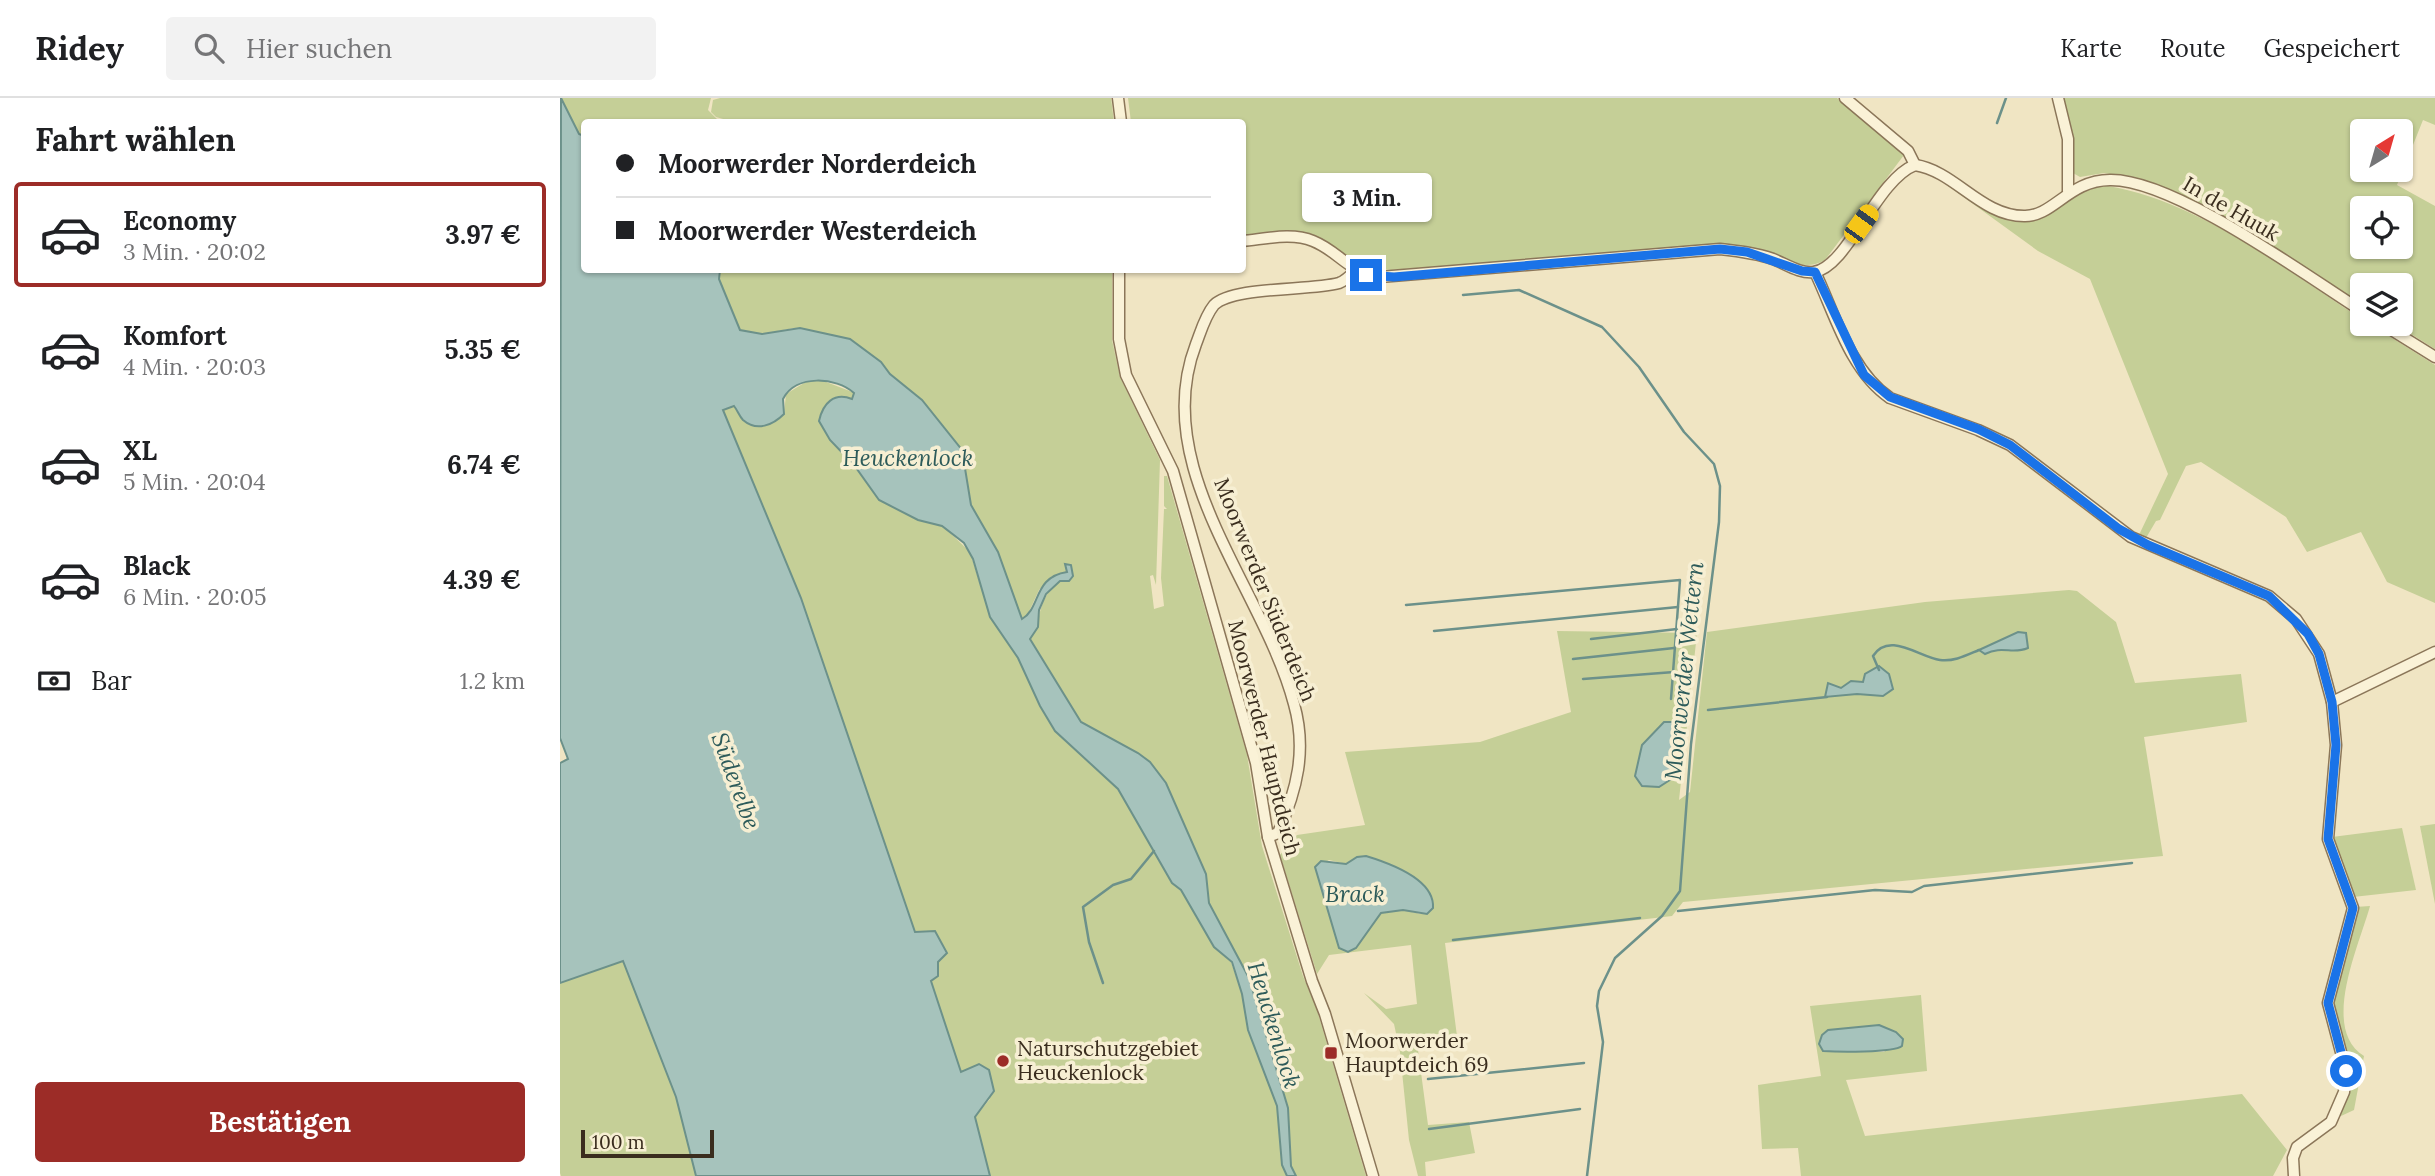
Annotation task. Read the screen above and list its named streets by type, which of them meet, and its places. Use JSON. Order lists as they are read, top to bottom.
{
  "streets": {
    "street": ["In de Huuk", "Moorwerder Süderdeich", "Moorwerder Hauptdeich"]
  },
  "crossings": [
    ["Moorwerder Süderdeich", "Moorwerder Hauptdeich"]
  ],
  "water": [
    "Heuckenlock",
    "Moorwerder Wettern",
    "Süderelbe",
    "Brack"
  ],
  "places": {
    "transit": ["Moorwerder Hauptdeich 69"],
    "other": ["Naturschutzgebiet Heuckenlock"]
  },
  "scale_bar": "100 m",
  "north": "top right",
  "page": {
    "header": "Ridey",
    "search": "Hier suchen",
    "nav": ["Karte", "Route", "Gespeichert"],
    "heading": "Fahrt wählen",
    "banner": ["Moorwerder Norderdeich", "Moorwerder Westerdeich"],
    "bubble": "3 Min.",
    "list": [
      {
        "name": "Economy",
        "note": "3 Min. · 20:02",
        "value": "3.97 €"
      },
      {
        "name": "Komfort",
        "note": "4 Min. · 20:03",
        "value": "5.35 €"
      },
      {
        "name": "XL",
        "note": "5 Min. · 20:04",
        "value": "6.74 €"
      },
      {
        "name": "Black",
        "note": "6 Min. · 20:05",
        "value": "4.39 €"
      }
    ],
    "pay": ["Bar", "1.2 km"],
    "buttons": "Bestätigen",
    "scale": "100 m"
  }
}
